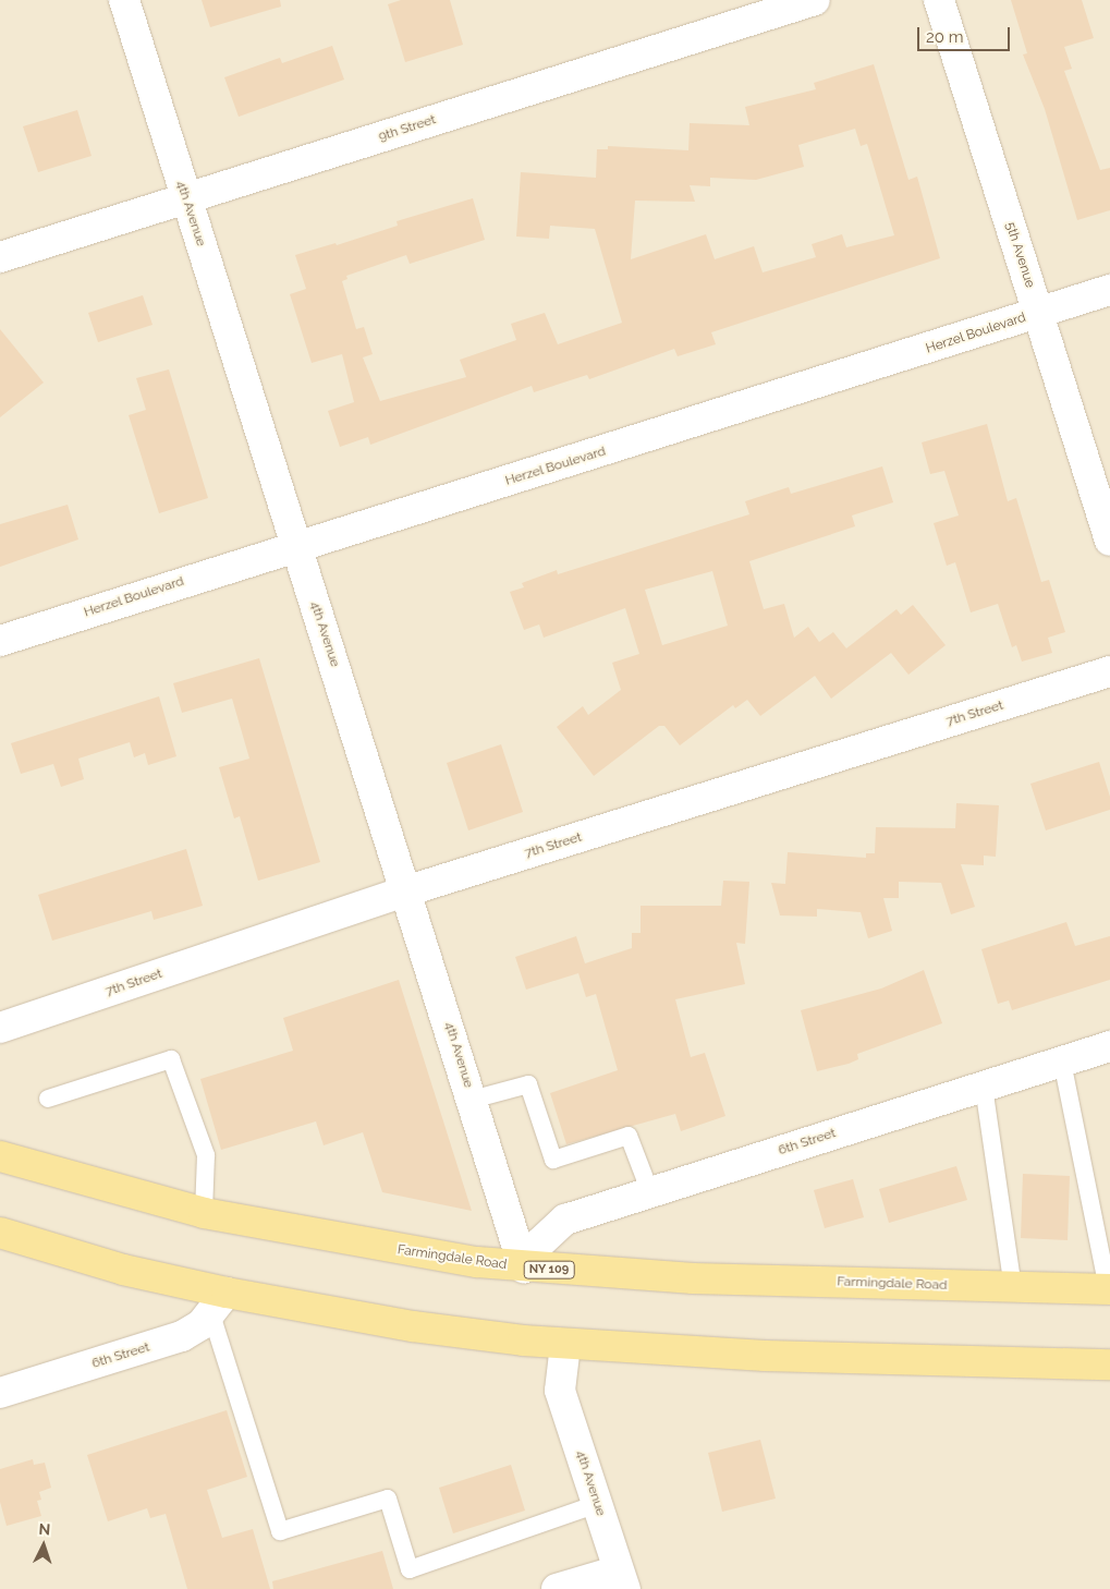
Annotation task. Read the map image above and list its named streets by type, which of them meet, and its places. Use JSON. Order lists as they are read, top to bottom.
{
  "streets": {
    "main road": ["Farmingdale Road", "NY 109"],
    "street": [
      "9th Street",
      "4th Avenue",
      "5th Avenue",
      "Herzel Boulevard",
      "7th Street",
      "6th Street"
    ]
  },
  "crossings": [
    ["9th Street", "4th Avenue"],
    ["4th Avenue", "Herzel Boulevard"],
    ["4th Avenue", "7th Street"],
    ["4th Avenue", "6th Street"],
    ["4th Avenue", "Farmingdale Road"],
    ["5th Avenue", "Herzel Boulevard"],
    ["6th Street", "Farmingdale Road"]
  ],
  "scale_bar": "20 m",
  "north": "top"
}
